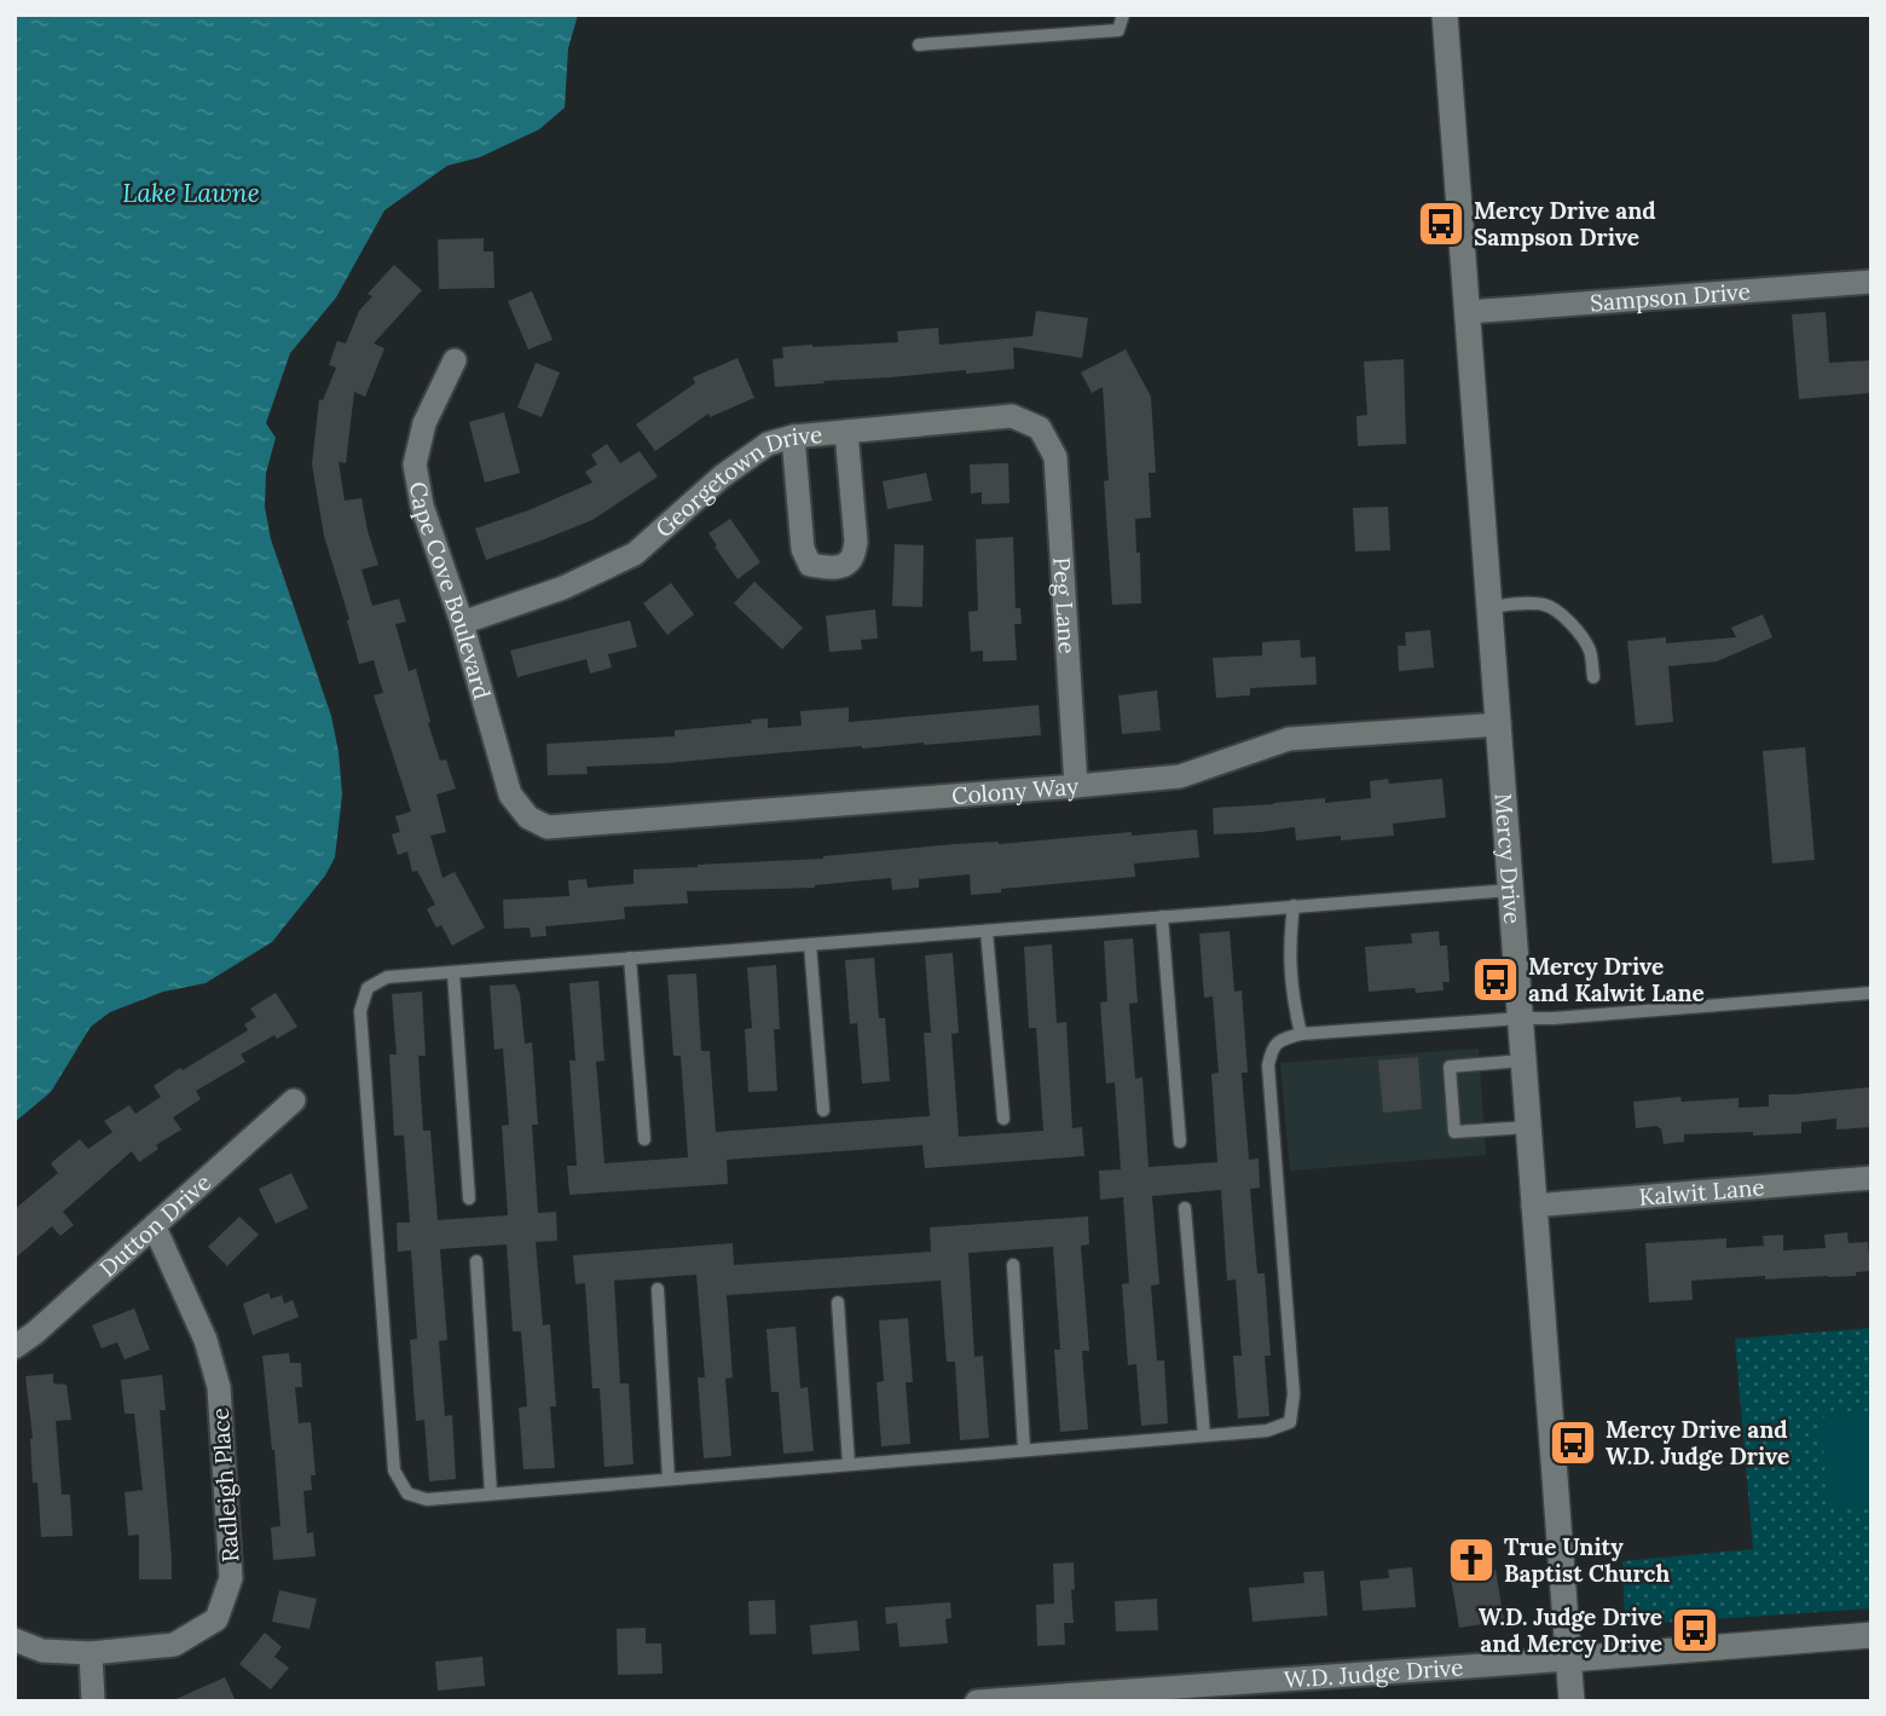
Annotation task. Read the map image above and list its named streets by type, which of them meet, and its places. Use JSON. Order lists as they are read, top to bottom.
{
  "streets": {
    "street": [
      "Sampson Drive",
      "Georgetown Drive",
      "Cape Cove Boulevard",
      "Peg Lane",
      "Colony Way",
      "Mercy Drive",
      "Kalwit Lane",
      "Dutton Drive",
      "Radleigh Place",
      "W.D. Judge Drive"
    ]
  },
  "crossings": [
    ["Sampson Drive", "Mercy Drive"],
    ["Georgetown Drive", "Cape Cove Boulevard"],
    ["Georgetown Drive", "Peg Lane"],
    ["Cape Cove Boulevard", "Colony Way"],
    ["Peg Lane", "Colony Way"],
    ["Colony Way", "Mercy Drive"],
    ["Mercy Drive", "Kalwit Lane"],
    ["Mercy Drive", "W.D. Judge Drive"],
    ["Dutton Drive", "Radleigh Place"]
  ],
  "water": ["Lake Lawne"],
  "places": {
    "bus stop": [
      "Mercy Drive and Sampson Drive",
      "Mercy Drive and Kalwit Lane",
      "Mercy Drive and W.D. Judge Drive",
      "W.D. Judge Drive and Mercy Drive"
    ],
    "church": ["True Unity Baptist Church"]
  }
}
